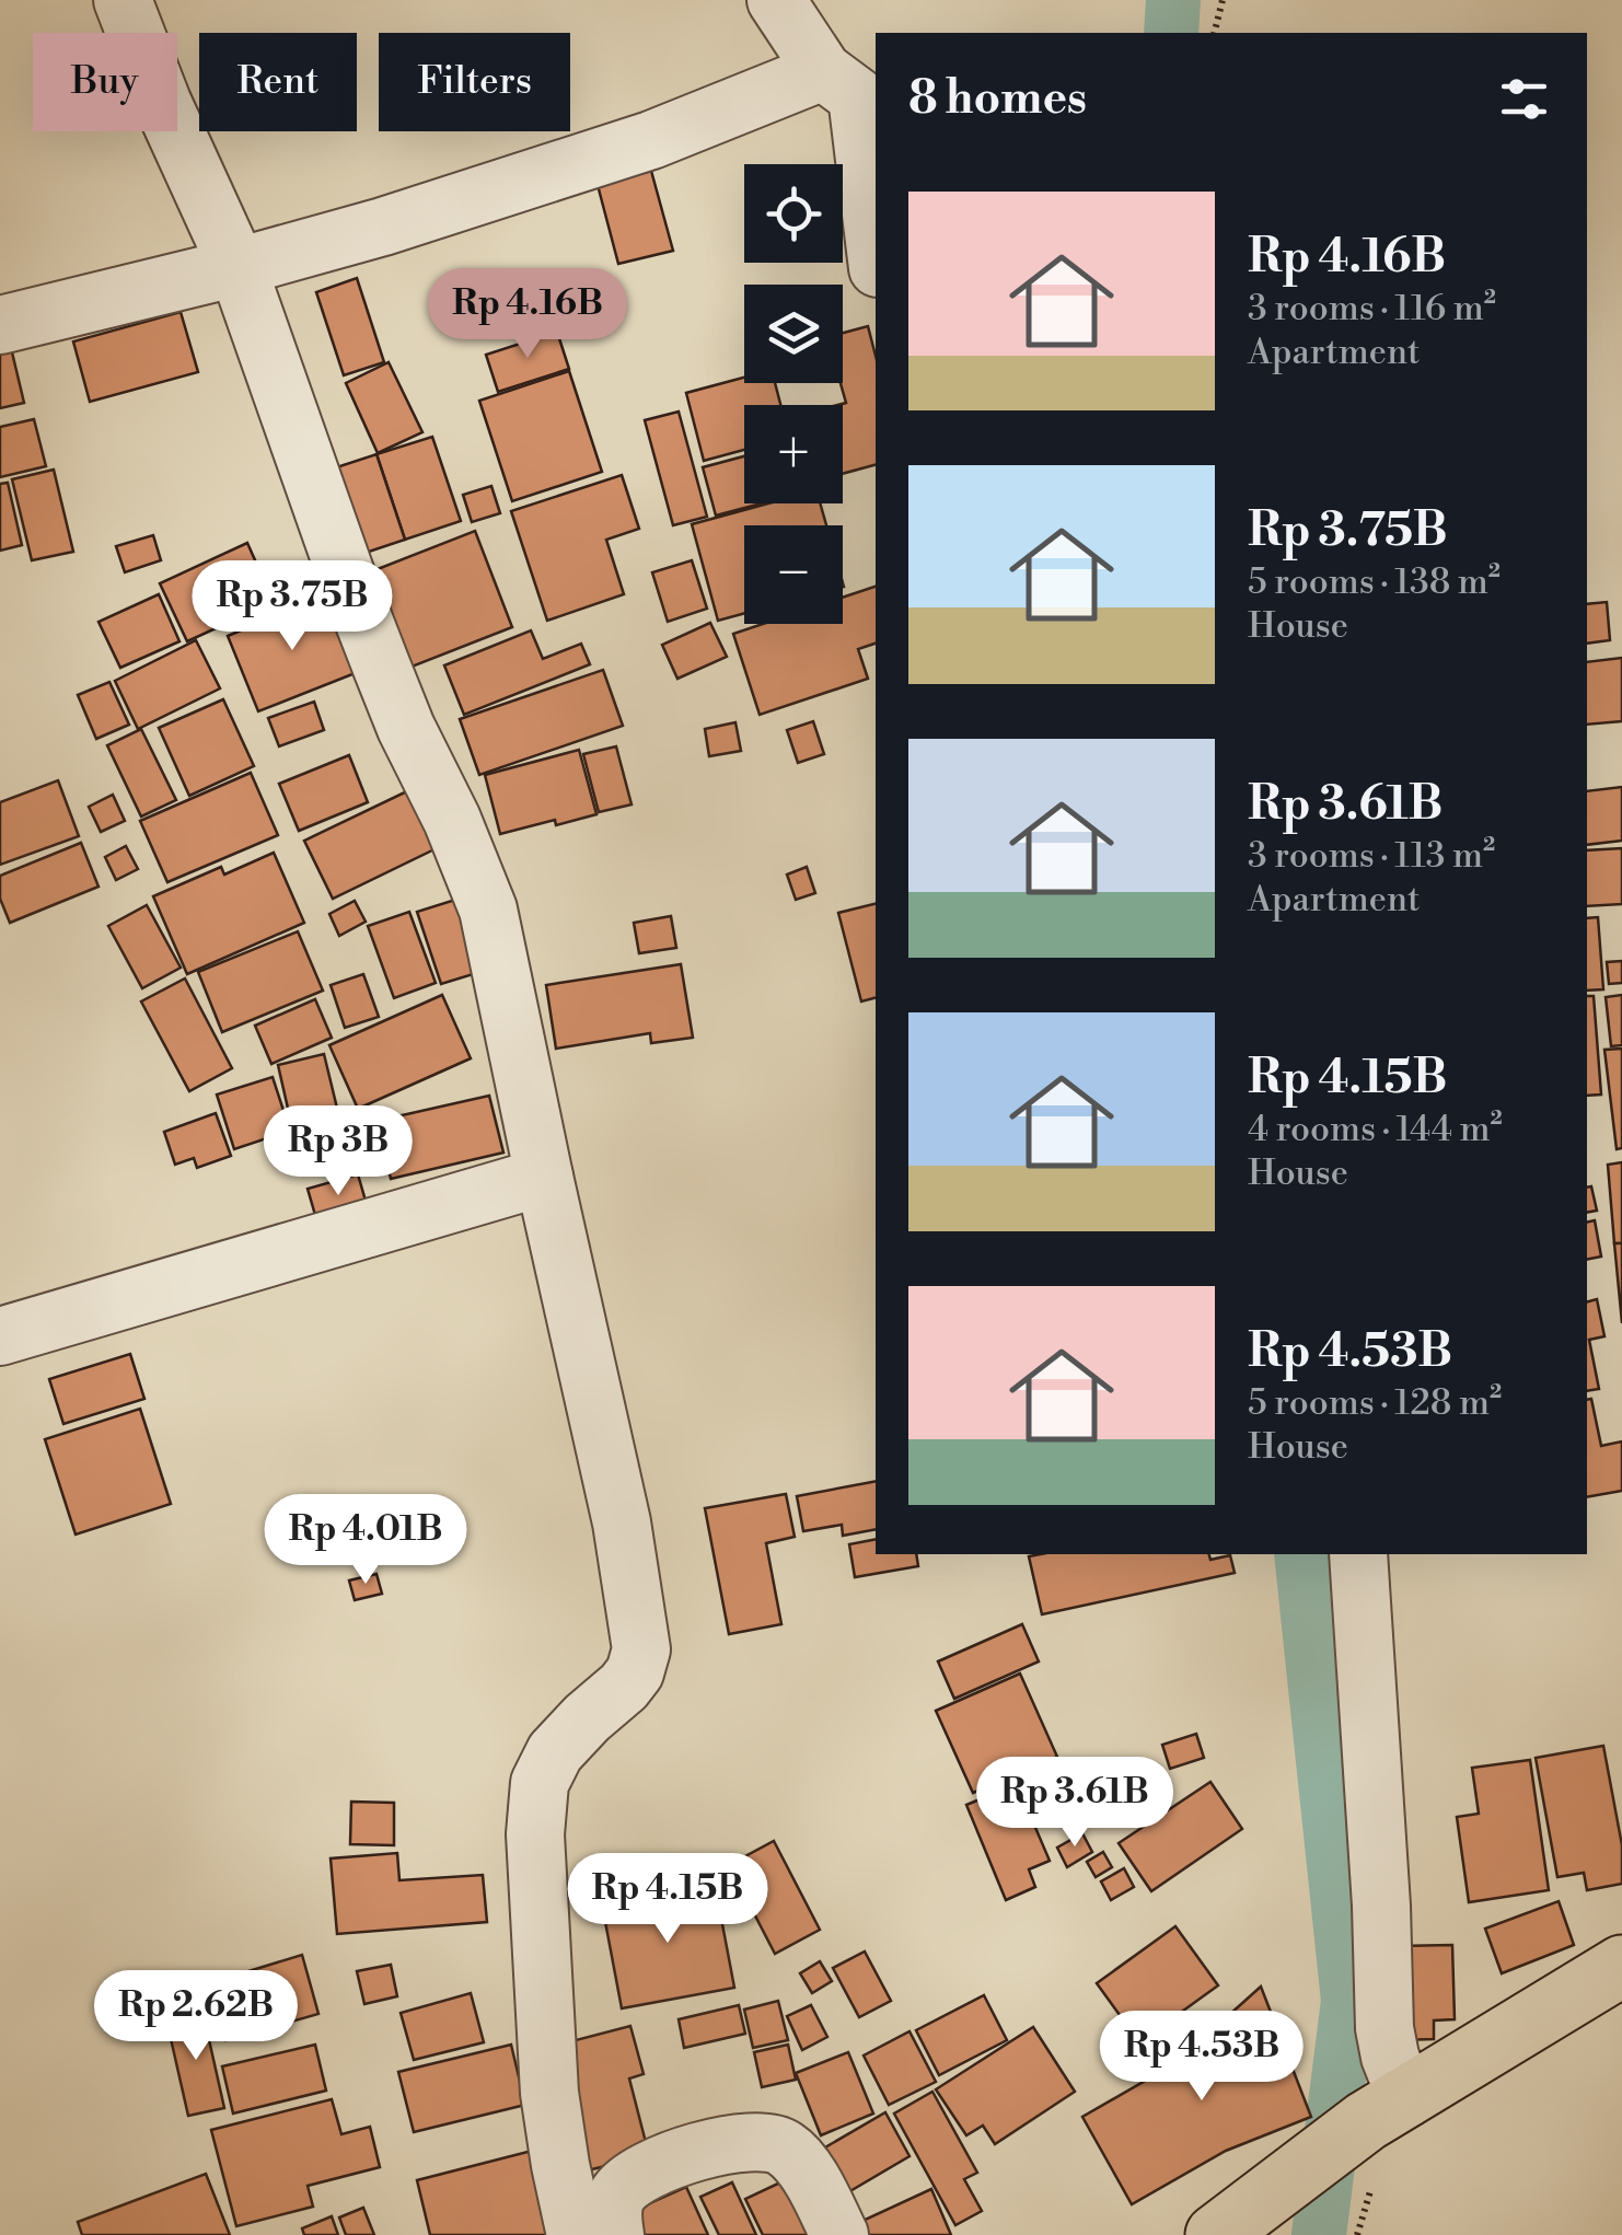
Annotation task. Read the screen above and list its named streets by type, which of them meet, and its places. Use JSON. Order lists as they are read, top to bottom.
{
  "page": {
    "chip": ["Buy", "Rent", "Filters"],
    "heading": "8 homes",
    "map_buttons": ["+", "−"],
    "list": [
      {
        "name": "Rp 4.16B",
        "note": "3 rooms · 116 m² · Apartment"
      },
      {
        "name": "Rp 3.75B",
        "note": "5 rooms · 138 m² · House"
      },
      {
        "name": "Rp 3.61B",
        "note": "3 rooms · 113 m² · Apartment"
      },
      {
        "name": "Rp 4.15B",
        "note": "4 rooms · 144 m² · House"
      },
      {
        "name": "Rp 4.53B",
        "note": "5 rooms · 128 m² · House"
      }
    ],
    "price": [
      "Rp 4.16B",
      "Rp 3.75B",
      "Rp 3B",
      "Rp 4.01B",
      "Rp 3.61B",
      "Rp 4.15B",
      "Rp 2.62B",
      "Rp 4.53B"
    ]
  }
}
